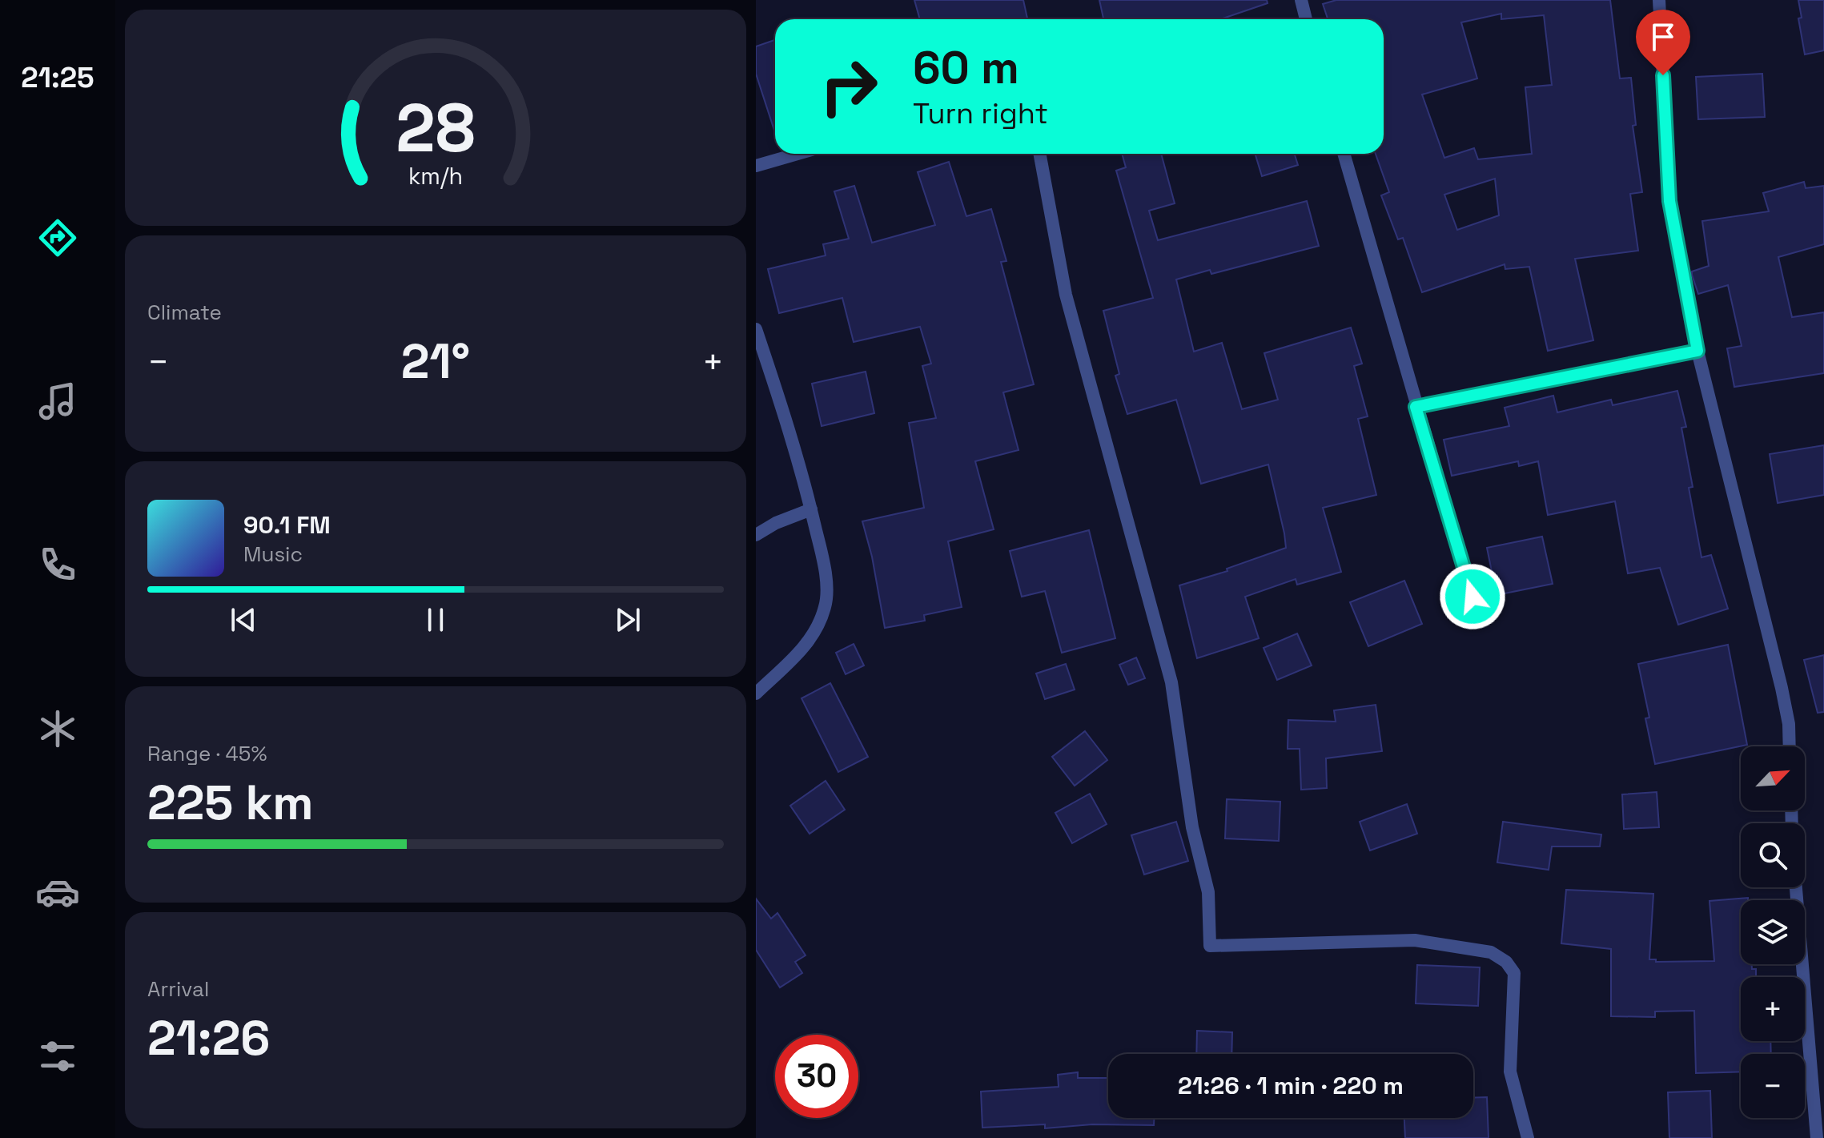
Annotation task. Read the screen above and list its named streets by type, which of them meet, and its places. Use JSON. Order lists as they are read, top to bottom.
{
  "north": "top right",
  "page": {
    "tabs": "21:25",
    "turn": ["60 m", "Turn right"],
    "tile": [
      "Climate",
      ["Range · 45%", "225 km"],
      ["Arrival", "21:26"]
    ],
    "heat": ["−", "21°", "+"],
    "song": ["90.1 FM", "Music"],
    "map_buttons": ["+", "−"],
    "limit": "30",
    "trip": "21:26 · 1 min · 220 m",
    "gauge": ["28", "km/h"]
  }
}
